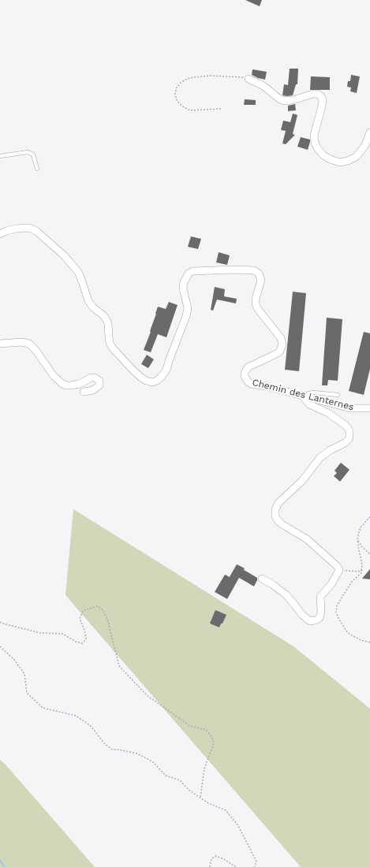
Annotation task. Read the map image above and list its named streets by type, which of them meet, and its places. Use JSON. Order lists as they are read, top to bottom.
{
  "streets": {
    "street": ["Chemin des Lanternes"]
  }
}
